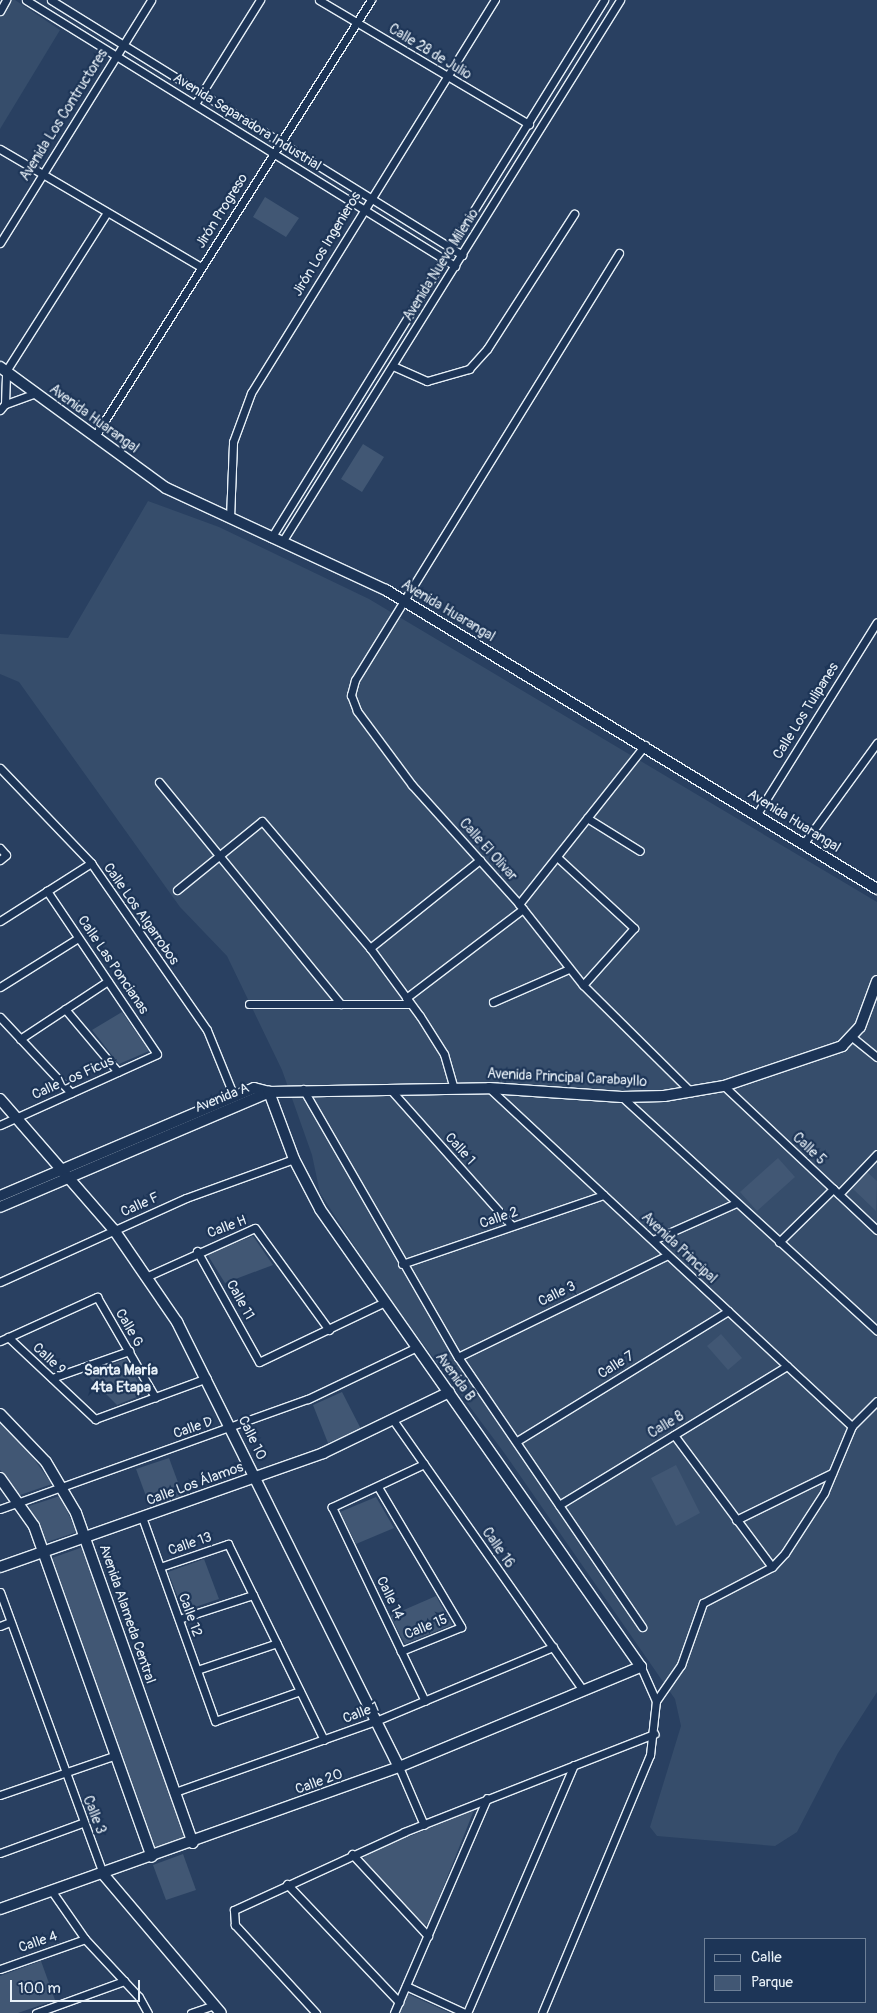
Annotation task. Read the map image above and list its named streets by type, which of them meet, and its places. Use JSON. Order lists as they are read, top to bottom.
{
  "streets": {
    "street": [
      "Calle 28 de Julio",
      "Avenida Los Contructores",
      "Avenida Separadora Industrial",
      "Jirón Progreso",
      "Jirón Los Ingenieros",
      "Avenida Nuevo Milenio",
      "Avenida Huarangal",
      "Calle Los Tulipanes",
      "Calle El Olivar",
      "Calle Los Algarrobos",
      "Calle Las Poncianas",
      "Calle Los Ficus",
      "Avenida Principal Carabayllo",
      "Avenida A",
      "Calle 1",
      "Calle 5",
      "Calle F",
      "Calle 2",
      "Calle H",
      "Avenida Principal",
      "Calle 3",
      "Calle 11",
      "Calle G",
      "Calle 9",
      "Calle 7",
      "Avenida B",
      "Calle 8",
      "Calle D",
      "Calle 10",
      "Calle Los Álamos",
      "Calle 13",
      "Calle 16",
      "Calle 14",
      "Avenida Alameda Central",
      "Calle 12",
      "Calle 15",
      "Calle 20",
      "Calle 4"
    ]
  },
  "crossings": [
    ["Calle 28 de Julio", "Jirón Progreso"],
    ["Calle 28 de Julio", "Jirón Los Ingenieros"],
    ["Calle 28 de Julio", "Avenida Nuevo Milenio"],
    ["Avenida Los Contructores", "Avenida Separadora Industrial"],
    ["Avenida Separadora Industrial", "Jirón Progreso"],
    ["Avenida Separadora Industrial", "Jirón Los Ingenieros"],
    ["Avenida Separadora Industrial", "Avenida Nuevo Milenio"],
    ["Jirón Progreso", "Avenida Huarangal"],
    ["Jirón Los Ingenieros", "Avenida Huarangal"],
    ["Avenida Nuevo Milenio", "Avenida Huarangal"],
    ["Avenida Huarangal", "Calle Los Tulipanes"],
    ["Avenida Huarangal", "Calle El Olivar"],
    ["Calle El Olivar", "Avenida Principal Carabayllo"],
    ["Calle Los Algarrobos", "Avenida A"],
    ["Calle Las Poncianas", "Calle Los Ficus"],
    ["Calle Los Ficus", "Calle 10"],
    ["Avenida Principal Carabayllo", "Avenida A"],
    ["Avenida Principal Carabayllo", "Calle 1"],
    ["Avenida Principal Carabayllo", "Calle 5"],
    ["Avenida Principal Carabayllo", "Avenida Principal"],
    ["Avenida Principal Carabayllo", "Avenida B"],
    ["Avenida A", "Avenida B"],
    ["Avenida A", "Calle 10"],
    ["Calle 1", "Calle 2"],
    ["Calle 1", "Calle 10"],
    ["Calle 1", "Calle 16"],
    ["Calle 1", "Calle 14"],
    ["Calle 1", "Avenida Alameda Central"],
    ["Calle F", "Avenida B"],
    ["Calle F", "Calle 10"],
    ["Calle 2", "Avenida Principal"],
    ["Calle 2", "Avenida B"],
    ["Calle H", "Calle 11"],
    ["Calle H", "Calle 10"],
    ["Avenida Principal", "Calle 3"],
    ["Avenida Principal", "Calle 7"],
    ["Avenida Principal", "Calle 8"],
    ["Calle 3", "Avenida B"],
    ["Calle 3", "Calle 20"],
    ["Calle G", "Calle 9"],
    ["Calle 7", "Avenida B"],
    ["Avenida B", "Calle 8"],
    ["Avenida B", "Calle D"],
    ["Avenida B", "Calle Los Álamos"],
    ["Avenida B", "Calle 20"],
    ["Calle D", "Calle 10"],
    ["Calle D", "Avenida Alameda Central"],
    ["Calle 10", "Calle Los Álamos"],
    ["Calle 10", "Calle 20"],
    ["Calle Los Álamos", "Calle 16"],
    ["Calle Los Álamos", "Avenida Alameda Central"],
    ["Calle Los Álamos", "Calle 12"],
    ["Calle 13", "Calle 12"],
    ["Calle 16", "Calle 20"],
    ["Calle 14", "Calle 15"],
    ["Avenida Alameda Central", "Calle 20"],
    ["Calle 20", "Calle 4"]
  ],
  "districts": ["Santa María 4ta Etapa"],
  "legend": ["Calle", "Parque"],
  "scale_bar": "100 m"
}
